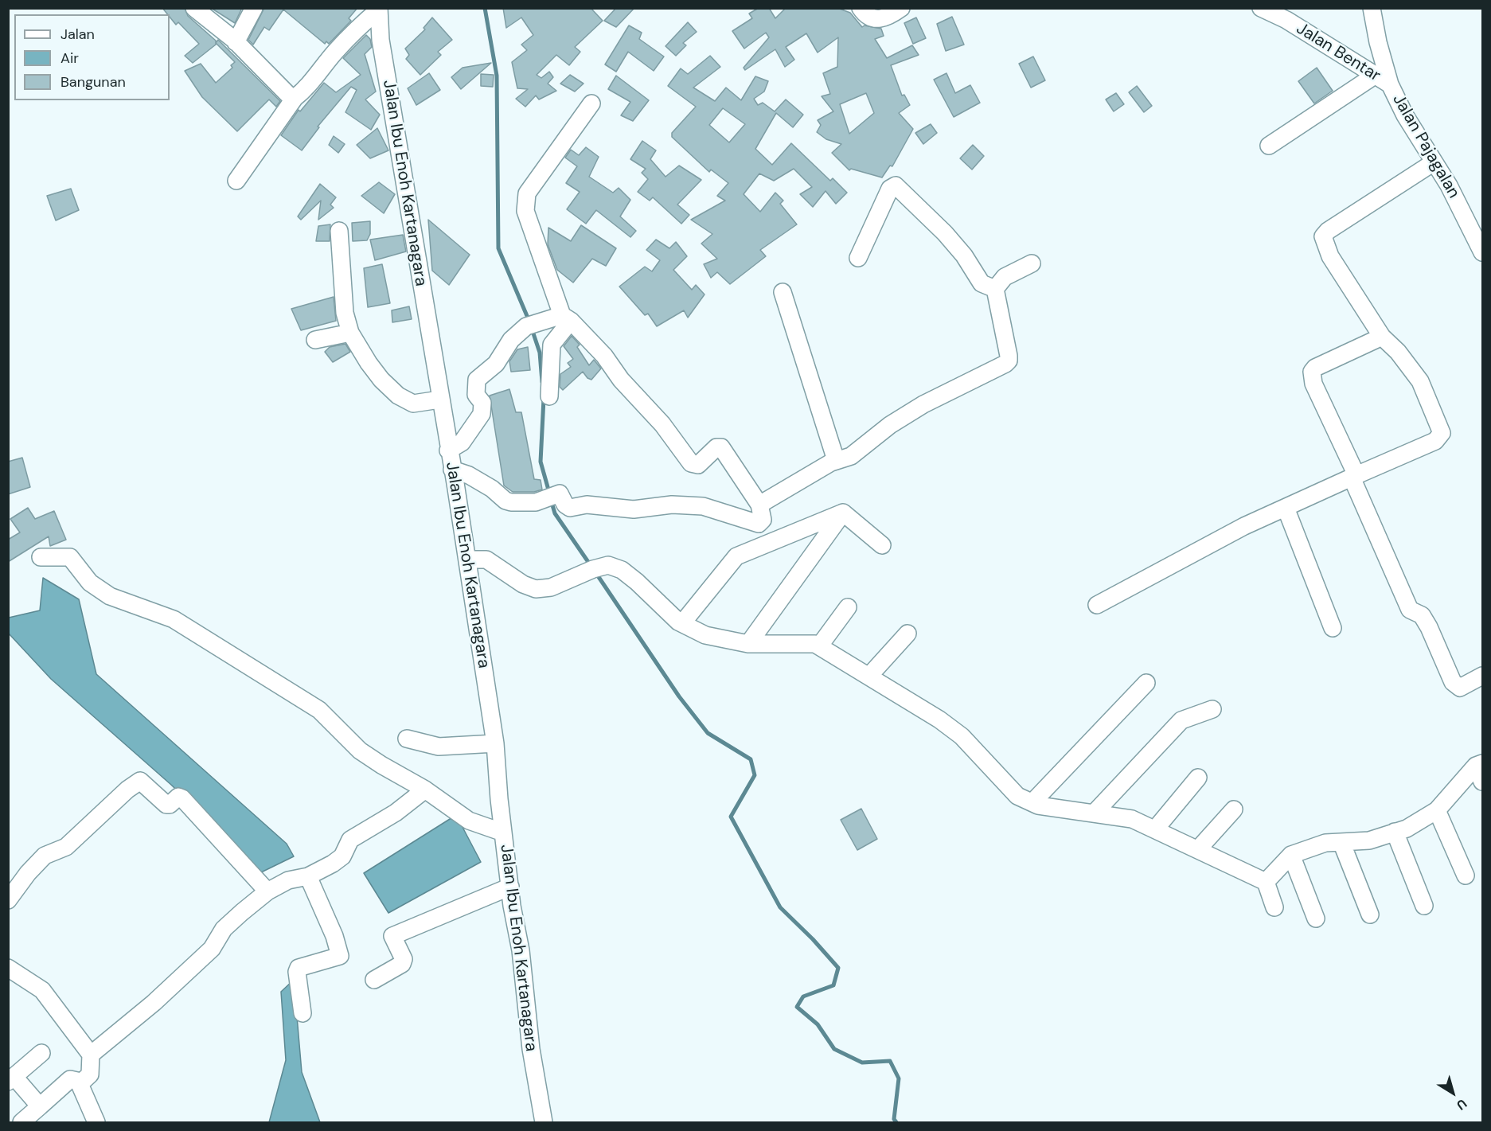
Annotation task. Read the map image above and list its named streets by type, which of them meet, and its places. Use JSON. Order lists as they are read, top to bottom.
{
  "streets": {
    "street": ["Jalan Bentar", "Jalan Pajagalan", "Jalan Ibu Enoh Kartanagara"]
  },
  "crossings": [
    ["Jalan Bentar", "Jalan Pajagalan"]
  ],
  "legend": ["Jalan", "Air", "Bangunan"],
  "north": "bottom right"
}
